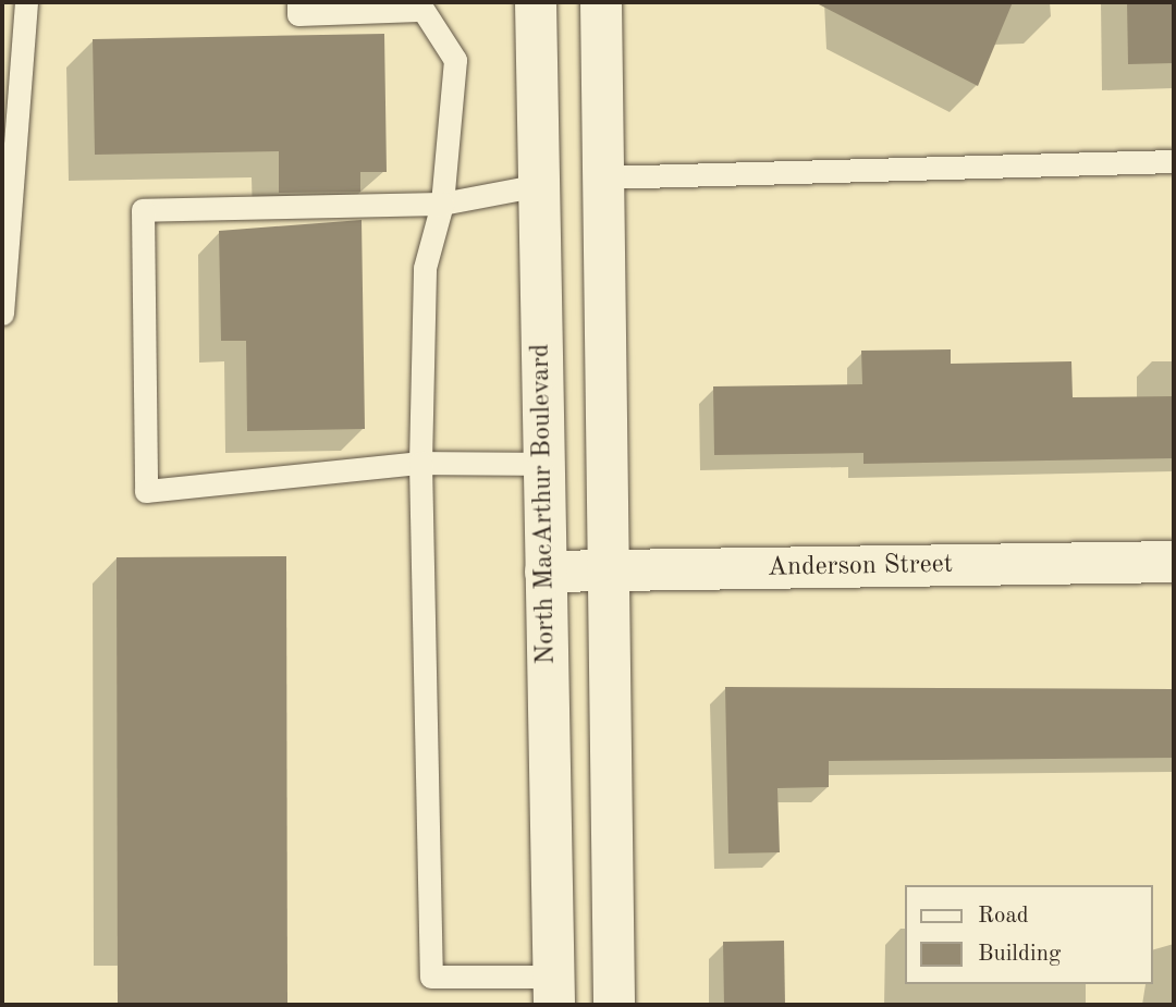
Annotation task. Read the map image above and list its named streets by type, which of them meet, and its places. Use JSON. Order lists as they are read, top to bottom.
{
  "streets": {
    "main road": ["North MacArthur Boulevard", "Anderson Street"]
  },
  "crossings": [
    ["North MacArthur Boulevard", "Anderson Street"]
  ],
  "legend": ["Road", "Building"]
}
